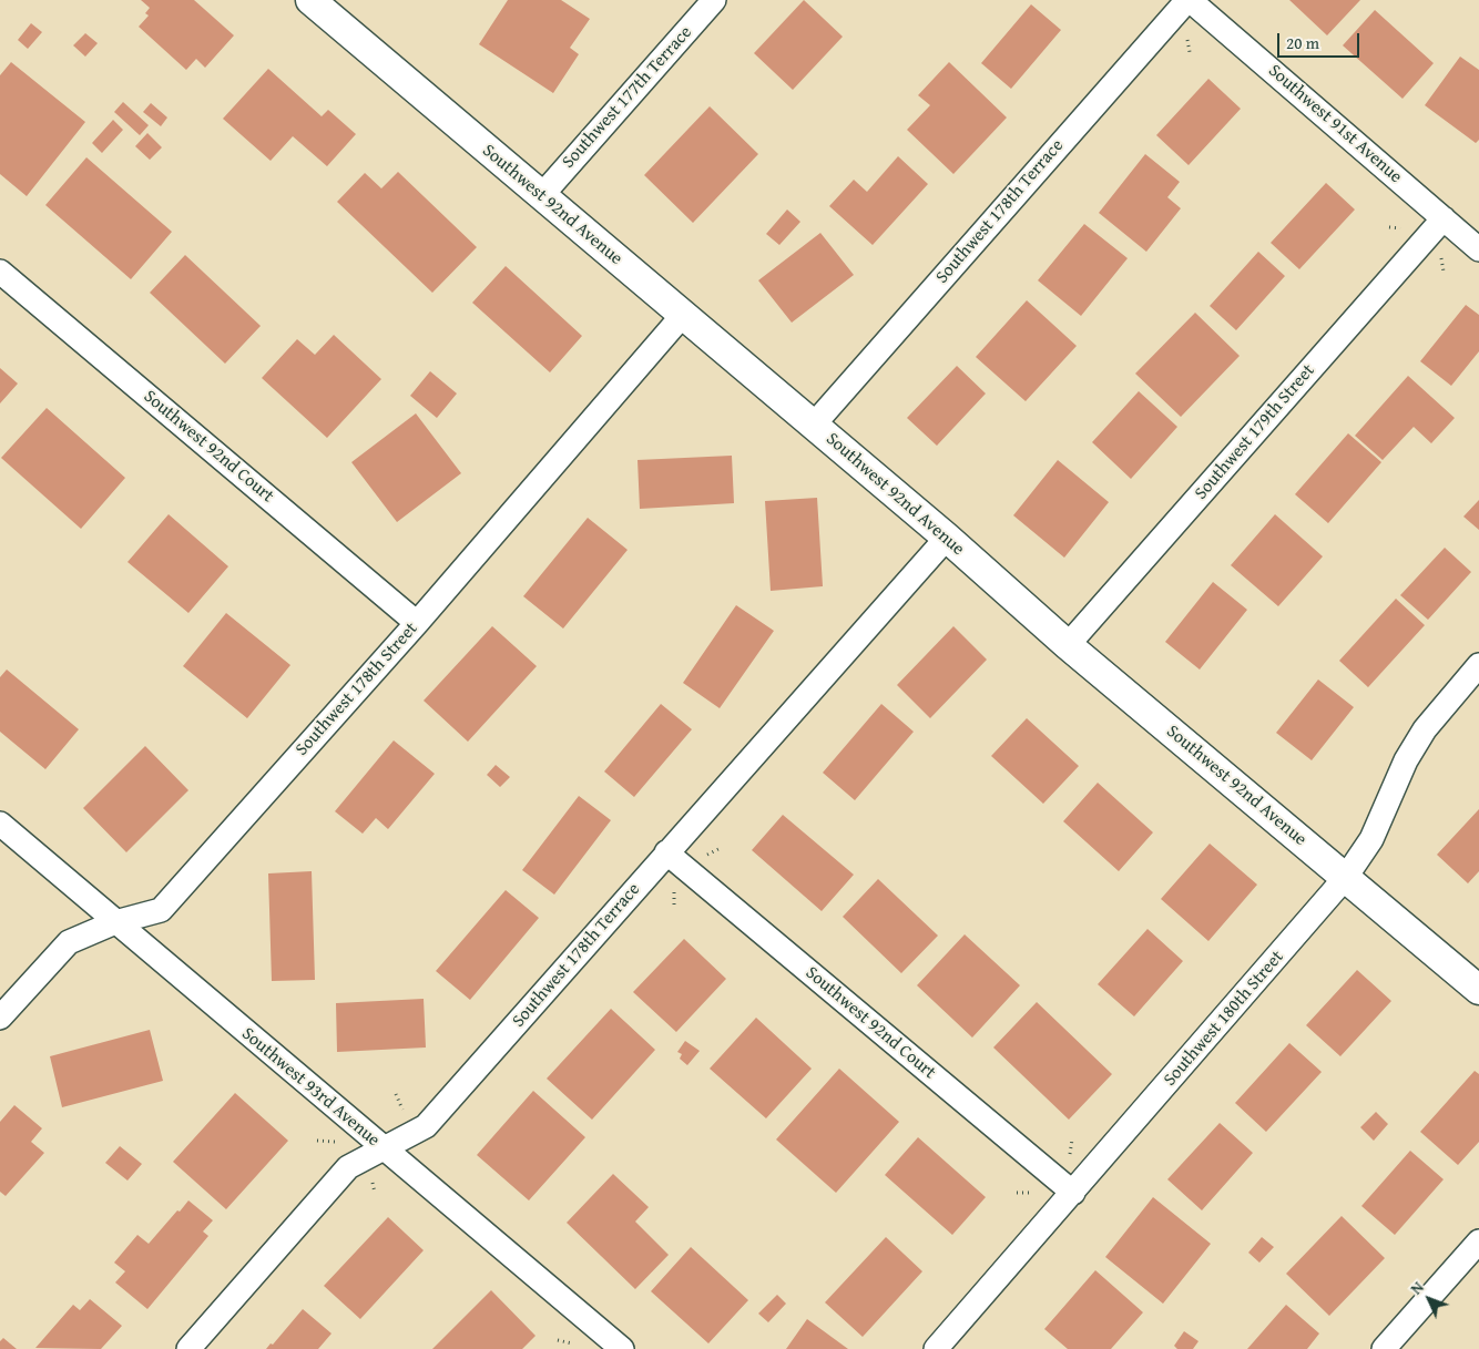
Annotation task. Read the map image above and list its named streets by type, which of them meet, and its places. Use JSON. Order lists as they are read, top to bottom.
{
  "streets": {
    "street": [
      "Southwest 177th Terrace",
      "Southwest 91st Avenue",
      "Southwest 92nd Avenue",
      "Southwest 178th Terrace",
      "Southwest 179th Street",
      "Southwest 92nd Court",
      "Southwest 178th Street",
      "Southwest 180th Street",
      "Southwest 93rd Avenue"
    ]
  },
  "crossings": [
    ["Southwest 177th Terrace", "Southwest 92nd Avenue"],
    ["Southwest 91st Avenue", "Southwest 178th Terrace"],
    ["Southwest 91st Avenue", "Southwest 179th Street"],
    ["Southwest 92nd Avenue", "Southwest 178th Terrace"],
    ["Southwest 92nd Avenue", "Southwest 179th Street"],
    ["Southwest 92nd Avenue", "Southwest 178th Street"],
    ["Southwest 92nd Avenue", "Southwest 180th Street"],
    ["Southwest 178th Terrace", "Southwest 92nd Court"],
    ["Southwest 178th Terrace", "Southwest 93rd Avenue"],
    ["Southwest 92nd Court", "Southwest 178th Street"],
    ["Southwest 92nd Court", "Southwest 180th Street"],
    ["Southwest 178th Street", "Southwest 93rd Avenue"]
  ],
  "scale_bar": "20 m",
  "north": "top left"
}
